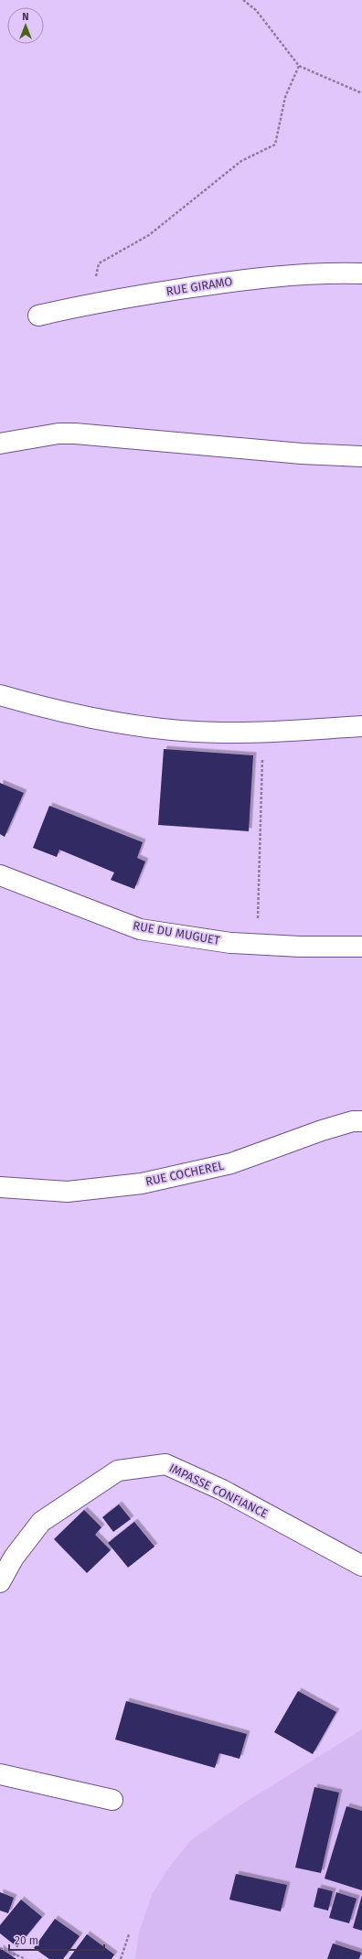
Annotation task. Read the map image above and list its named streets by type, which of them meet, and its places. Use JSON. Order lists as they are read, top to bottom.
{
  "streets": {
    "street": [
      "RUE GIRAMO",
      "RUE DU MUGUET",
      "RUE COCHEREL",
      "IMPASSE CONFIANCE"
    ]
  },
  "scale_bar": "20 m",
  "north": "top"
}
